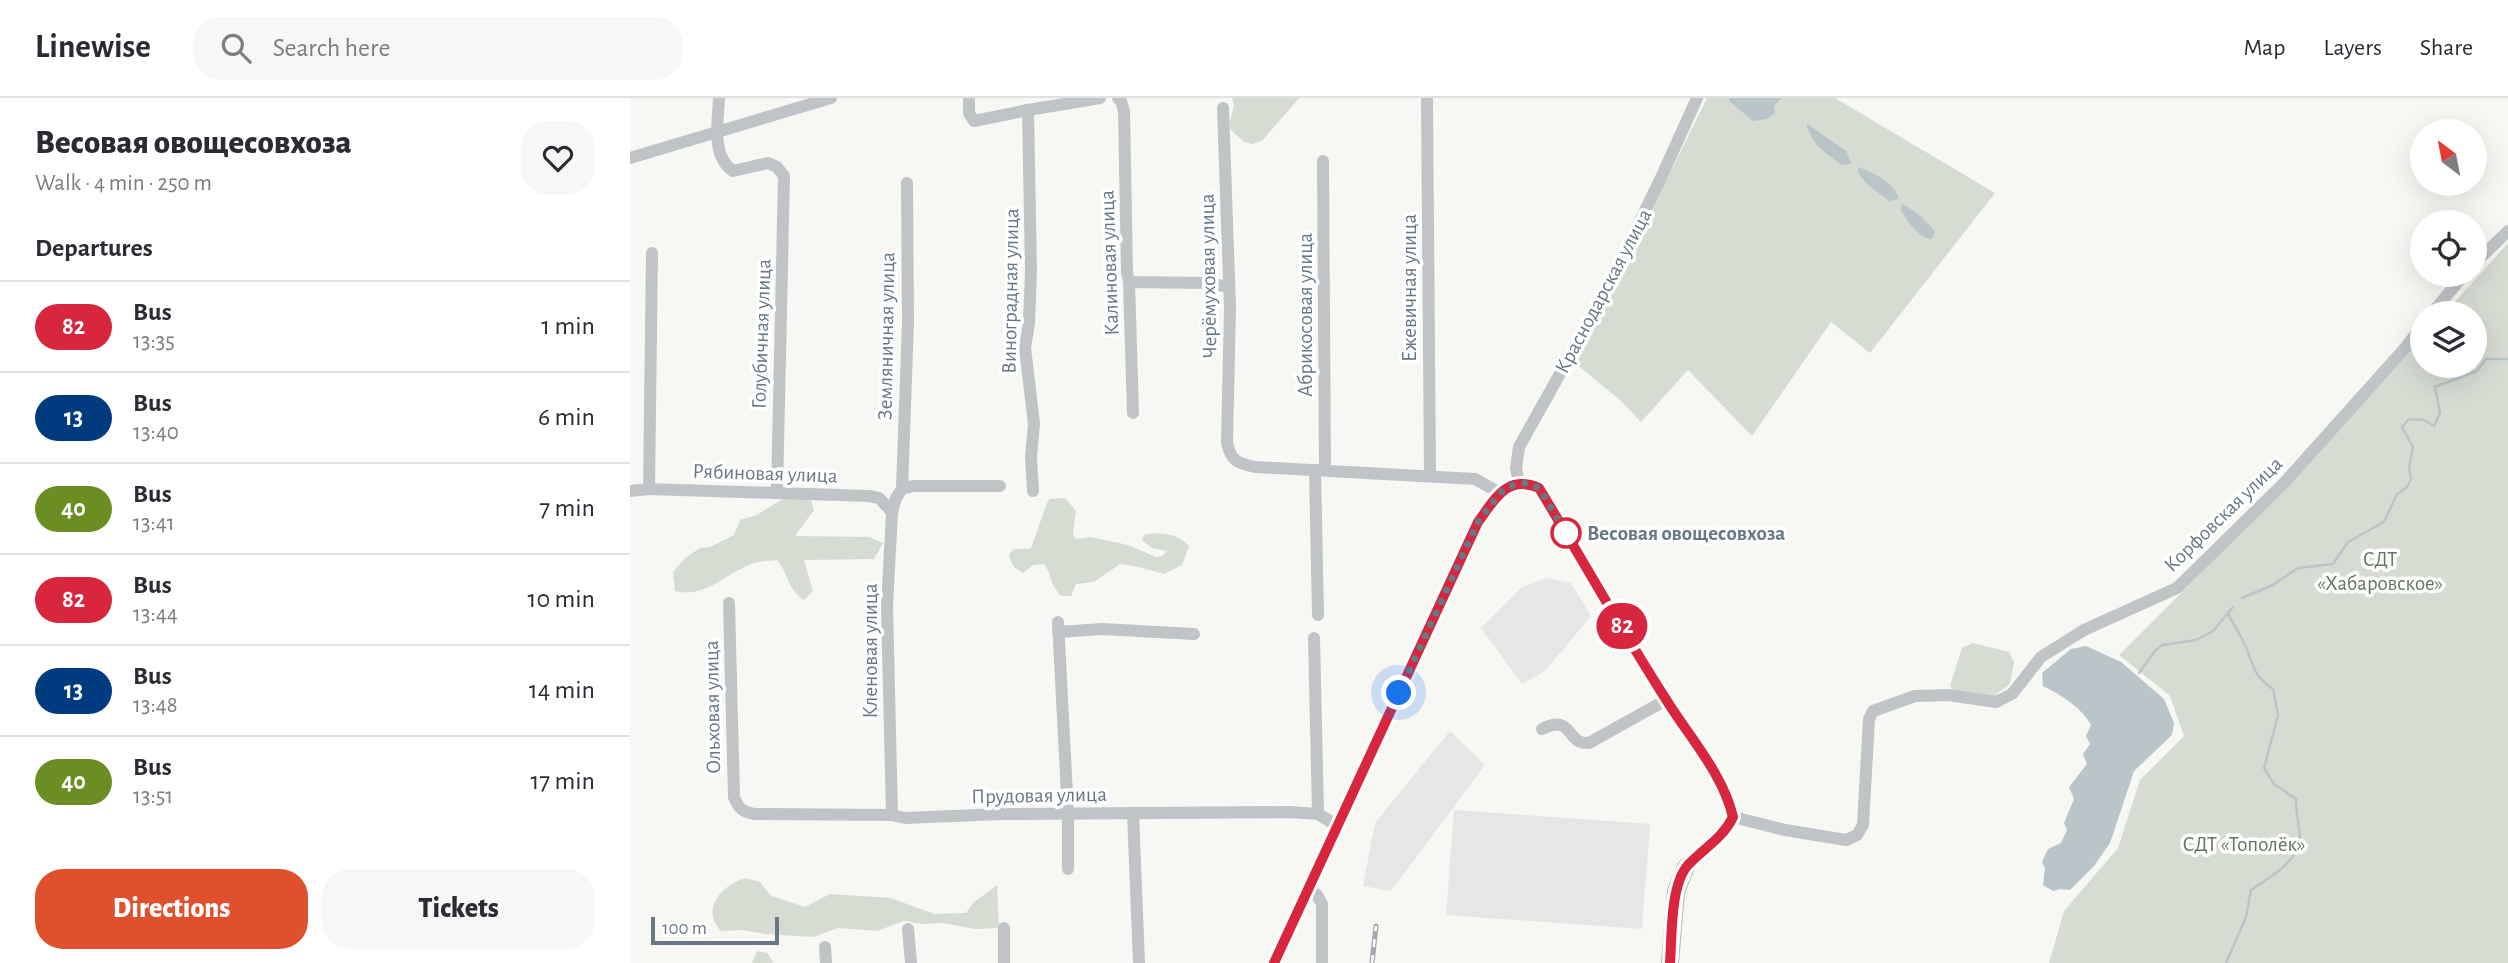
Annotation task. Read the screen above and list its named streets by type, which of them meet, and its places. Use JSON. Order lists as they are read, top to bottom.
{
  "streets": {
    "street": [
      "Калиновая улица",
      "Черёмуховая улица",
      "Ежевичная улица",
      "Виноградная улица",
      "Краснодарская улица",
      "Абрикосовая улица",
      "Голубичная улица",
      "Земляничная улица",
      "Рябиновая улица",
      "Корфовская улица",
      "Кленовая улица",
      "Ольховая улица",
      "Прудовая улица"
    ]
  },
  "crossings": [
    ["Черёмуховая улица", "Абрикосовая улица"],
    ["Голубичная улица", "Рябиновая улица"],
    ["Земляничная улица", "Кленовая улица"],
    ["Рябиновая улица", "Кленовая улица"],
    ["Кленовая улица", "Прудовая улица"],
    ["Ольховая улица", "Прудовая улица"]
  ],
  "parks": ["СДТ «Хабаровское»", "СДТ «Тополёк»"],
  "places": ["Весовая овощесовхоза"],
  "lines": ["bus line 82"],
  "scale_bar": "100 m",
  "north": "top left",
  "page": {
    "header": "Linewise",
    "search": "Search here",
    "nav": ["Map", "Layers", "Share"],
    "heading": [
      ["Весовая овощесовхоза", "Walk · 4 min · 250 m"],
      "Departures"
    ],
    "on_map": "82",
    "list": [
      {
        "mark": "82",
        "name": "Bus",
        "note": "13:35",
        "value": "1 min"
      },
      {
        "mark": "13",
        "name": "Bus",
        "note": "13:40",
        "value": "6 min"
      },
      {
        "mark": "40",
        "name": "Bus",
        "note": "13:41",
        "value": "7 min"
      },
      {
        "mark": "82",
        "name": "Bus",
        "note": "13:44",
        "value": "10 min"
      },
      {
        "mark": "13",
        "name": "Bus",
        "note": "13:48",
        "value": "14 min"
      },
      {
        "mark": "40",
        "name": "Bus",
        "note": "13:51",
        "value": "17 min"
      }
    ],
    "buttons": ["Directions", "Tickets"],
    "scale": "100 m"
  }
}
